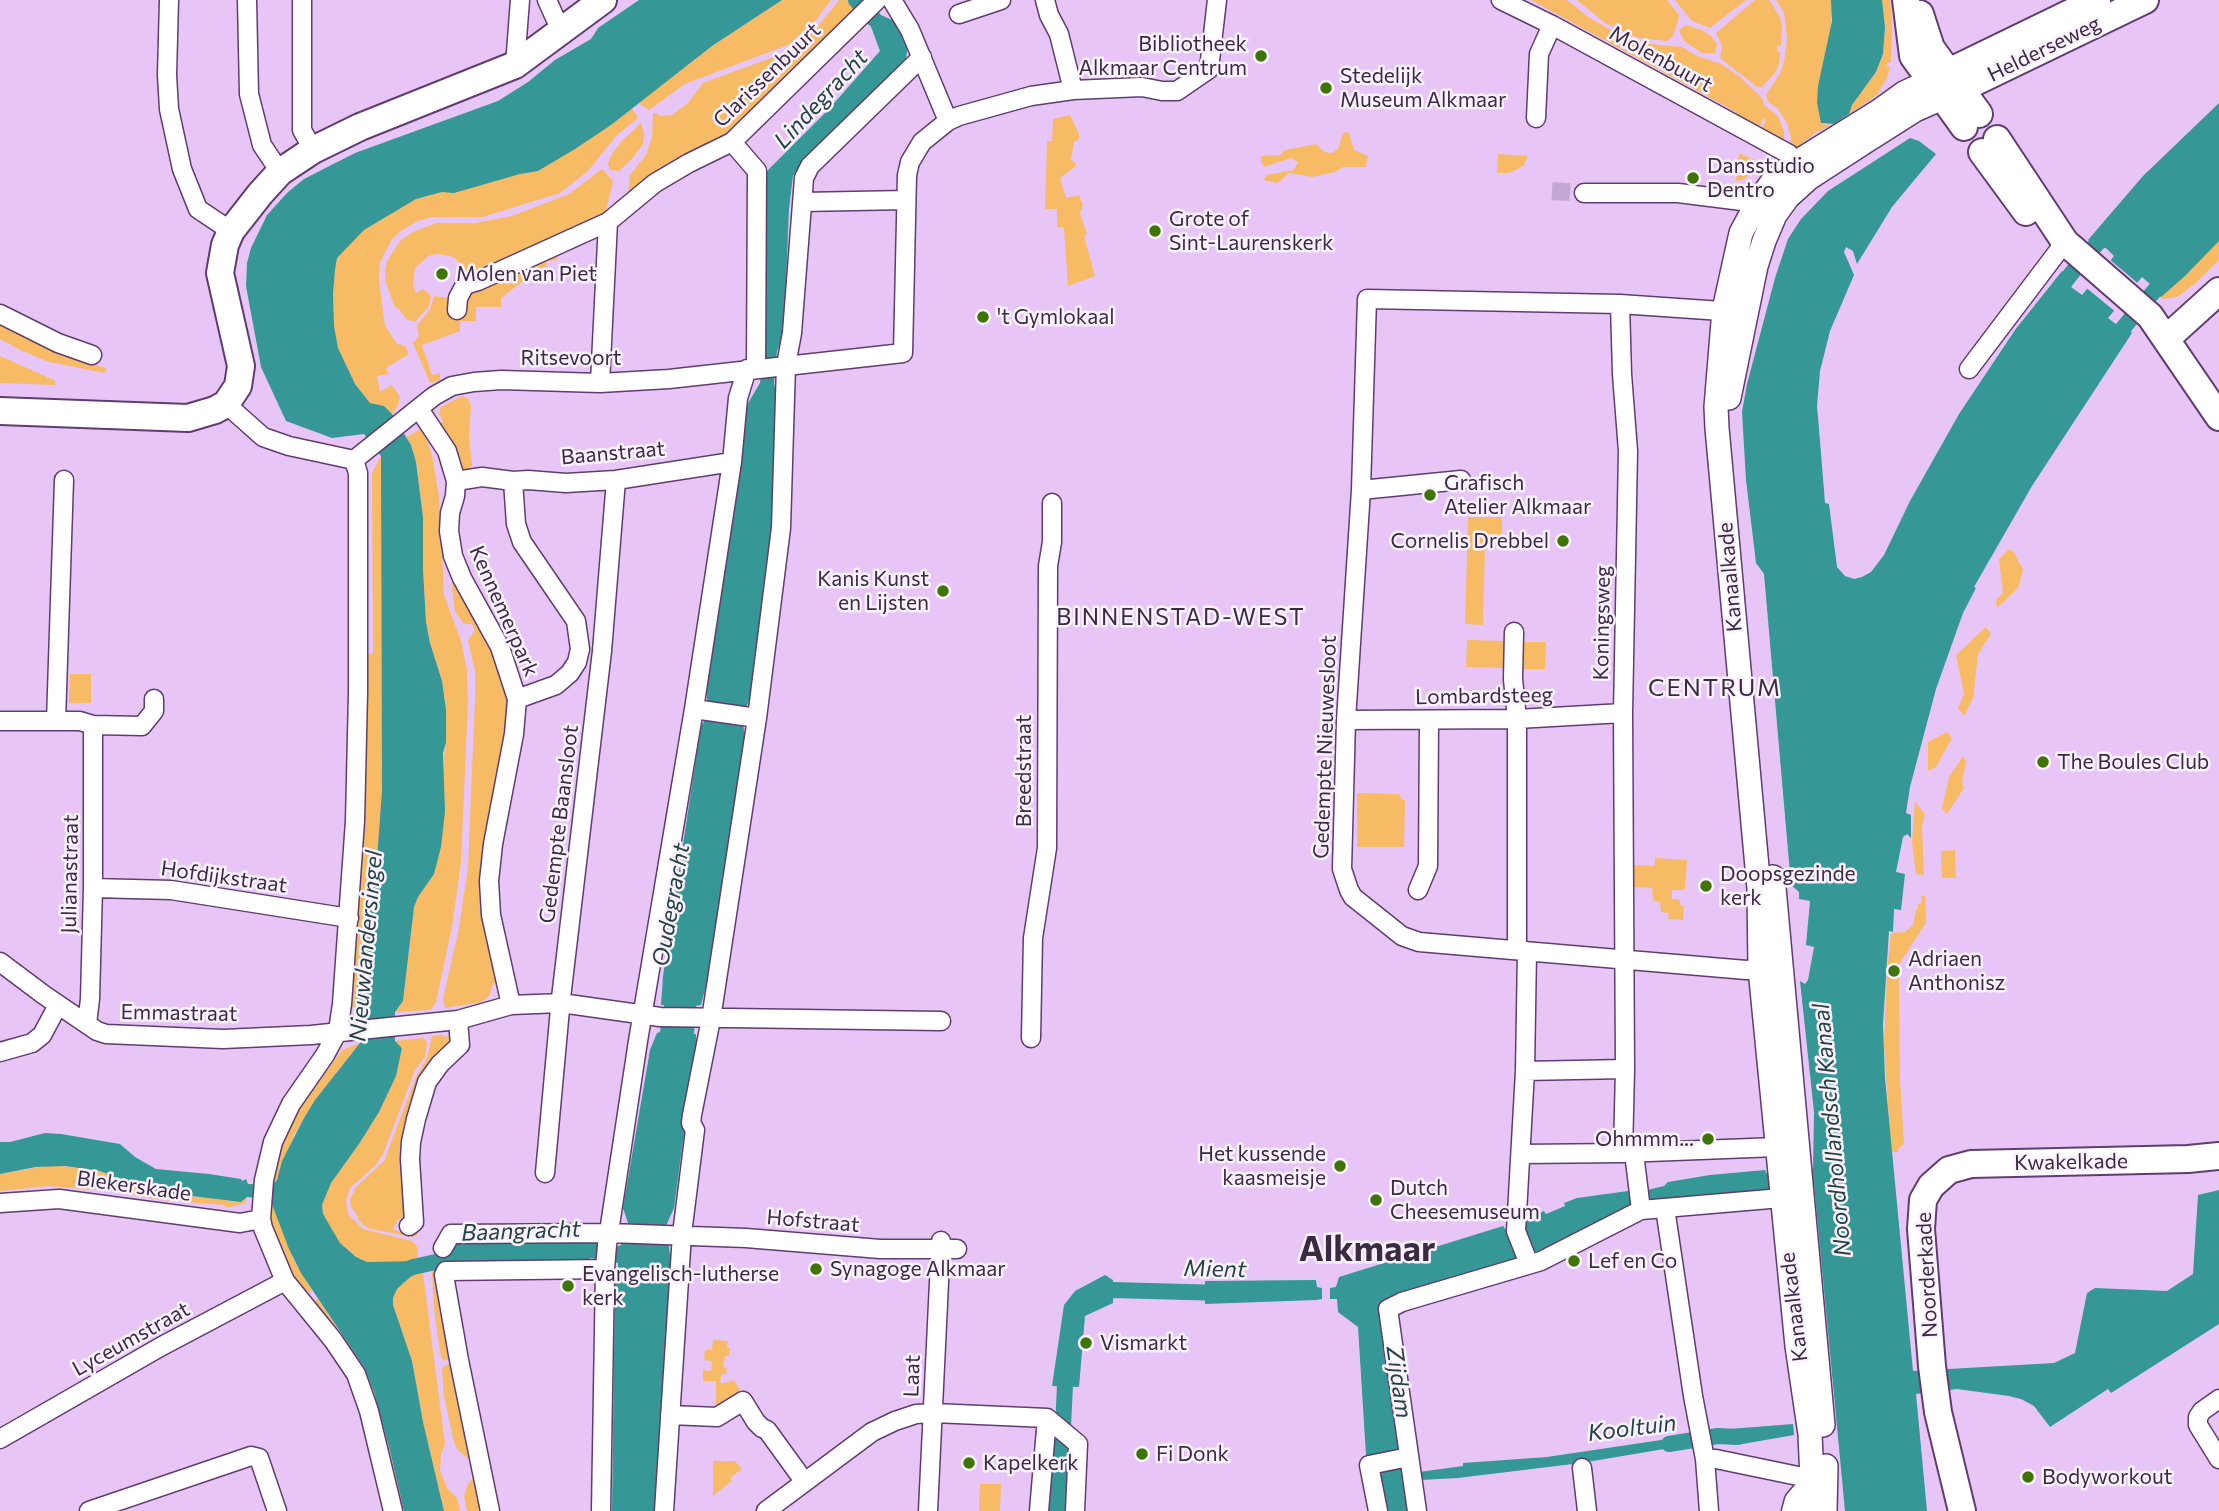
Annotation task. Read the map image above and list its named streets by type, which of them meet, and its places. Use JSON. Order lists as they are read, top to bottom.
{
  "streets": {
    "main road": ["Helderseweg", "Kwakelkade", "Noorderkade"],
    "street": [
      "Molenbuurt",
      "Clarissenbuurt",
      "Ritsevoort",
      "Baanstraat",
      "Kanaalkade",
      "Kennemerpark",
      "Koningsweg",
      "Lombardsteeg",
      "Gedempte Nieuwesloot",
      "Breedstraat",
      "Gedempte Baansloot",
      "Julianastraat",
      "Hofdijkstraat",
      "Emmastraat",
      "Blekerskade",
      "Hofstraat",
      "Lyceumstraat",
      "Laat"
    ]
  },
  "crossings": [
    ["Helderseweg", "Kanaalkade"],
    ["Molenbuurt", "Kanaalkade"],
    ["Ritsevoort", "Kennemerpark"],
    ["Baanstraat", "Kennemerpark"],
    ["Baanstraat", "Gedempte Baansloot"],
    ["Kanaalkade", "Gedempte Nieuwesloot"],
    ["Kennemerpark", "Emmastraat"],
    ["Koningsweg", "Lombardsteeg"],
    ["Koningsweg", "Gedempte Nieuwesloot"],
    ["Lombardsteeg", "Gedempte Nieuwesloot"],
    ["Gedempte Baansloot", "Emmastraat"],
    ["Julianastraat", "Hofdijkstraat"],
    ["Julianastraat", "Emmastraat"],
    ["Kwakelkade", "Noorderkade"],
    ["Hofstraat", "Laat"]
  ],
  "districts": ["BINNENSTAD-WEST", "CENTRUM", "Alkmaar"],
  "water": [
    "Lindegracht",
    "Oudegracht",
    "Nieuwlandersingel",
    "Noordhollandsch Kanaal",
    "Baangracht",
    "Mient",
    "Zijdam",
    "Kooltuin"
  ],
  "places": [
    "Bibliotheek Alkmaar Centrum",
    "Stedelijk Museum Alkmaar",
    "Dansstudio Dentro",
    "Grote of Sint-Laurenskerk",
    "Molen van Piet",
    "'t Gymlokaal",
    "Grafisch Atelier Alkmaar",
    "Cornelis Drebbel",
    "Kanis Kunst en Lijsten",
    "The Boules Club",
    "Doopsgezinde kerk",
    "Adriaen Anthonisz",
    "Ohmmm...",
    "Het kussende kaasmeisje",
    "Dutch Cheesemuseum",
    "Lef en Co",
    "Synagoge Alkmaar",
    "Evangelisch-lutherse kerk",
    "Vismarkt",
    "Fi Donk",
    "Kapelkerk",
    "Bodyworkout"
  ]
}
